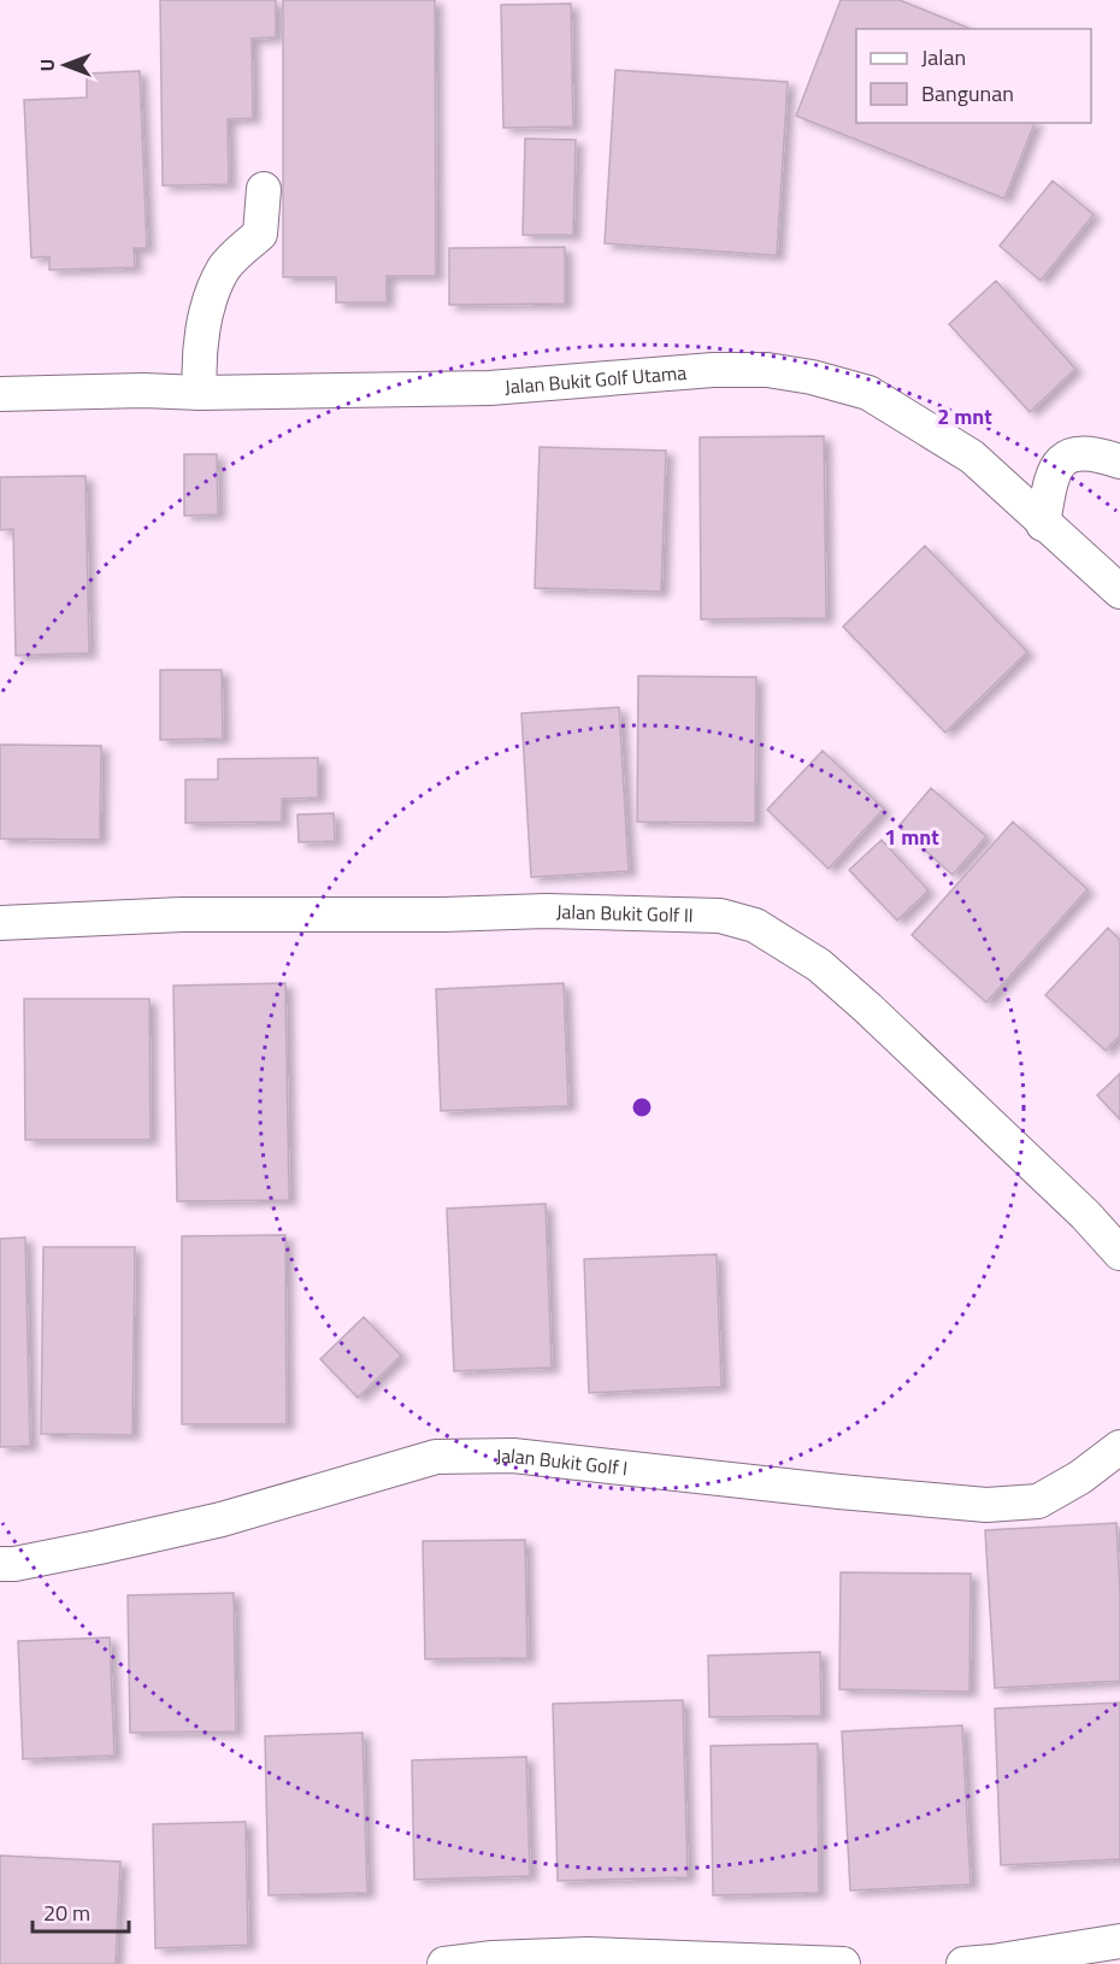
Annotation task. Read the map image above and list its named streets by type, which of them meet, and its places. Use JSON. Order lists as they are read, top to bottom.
{
  "streets": {
    "street": ["Jalan Bukit Golf Utama", "Jalan Bukit Golf II", "Jalan Bukit Golf I"]
  },
  "legend": ["Jalan", "Bangunan"],
  "scale_bar": "20 m",
  "north": "left",
  "rings": ["2 mnt", "1 mnt"]
}
